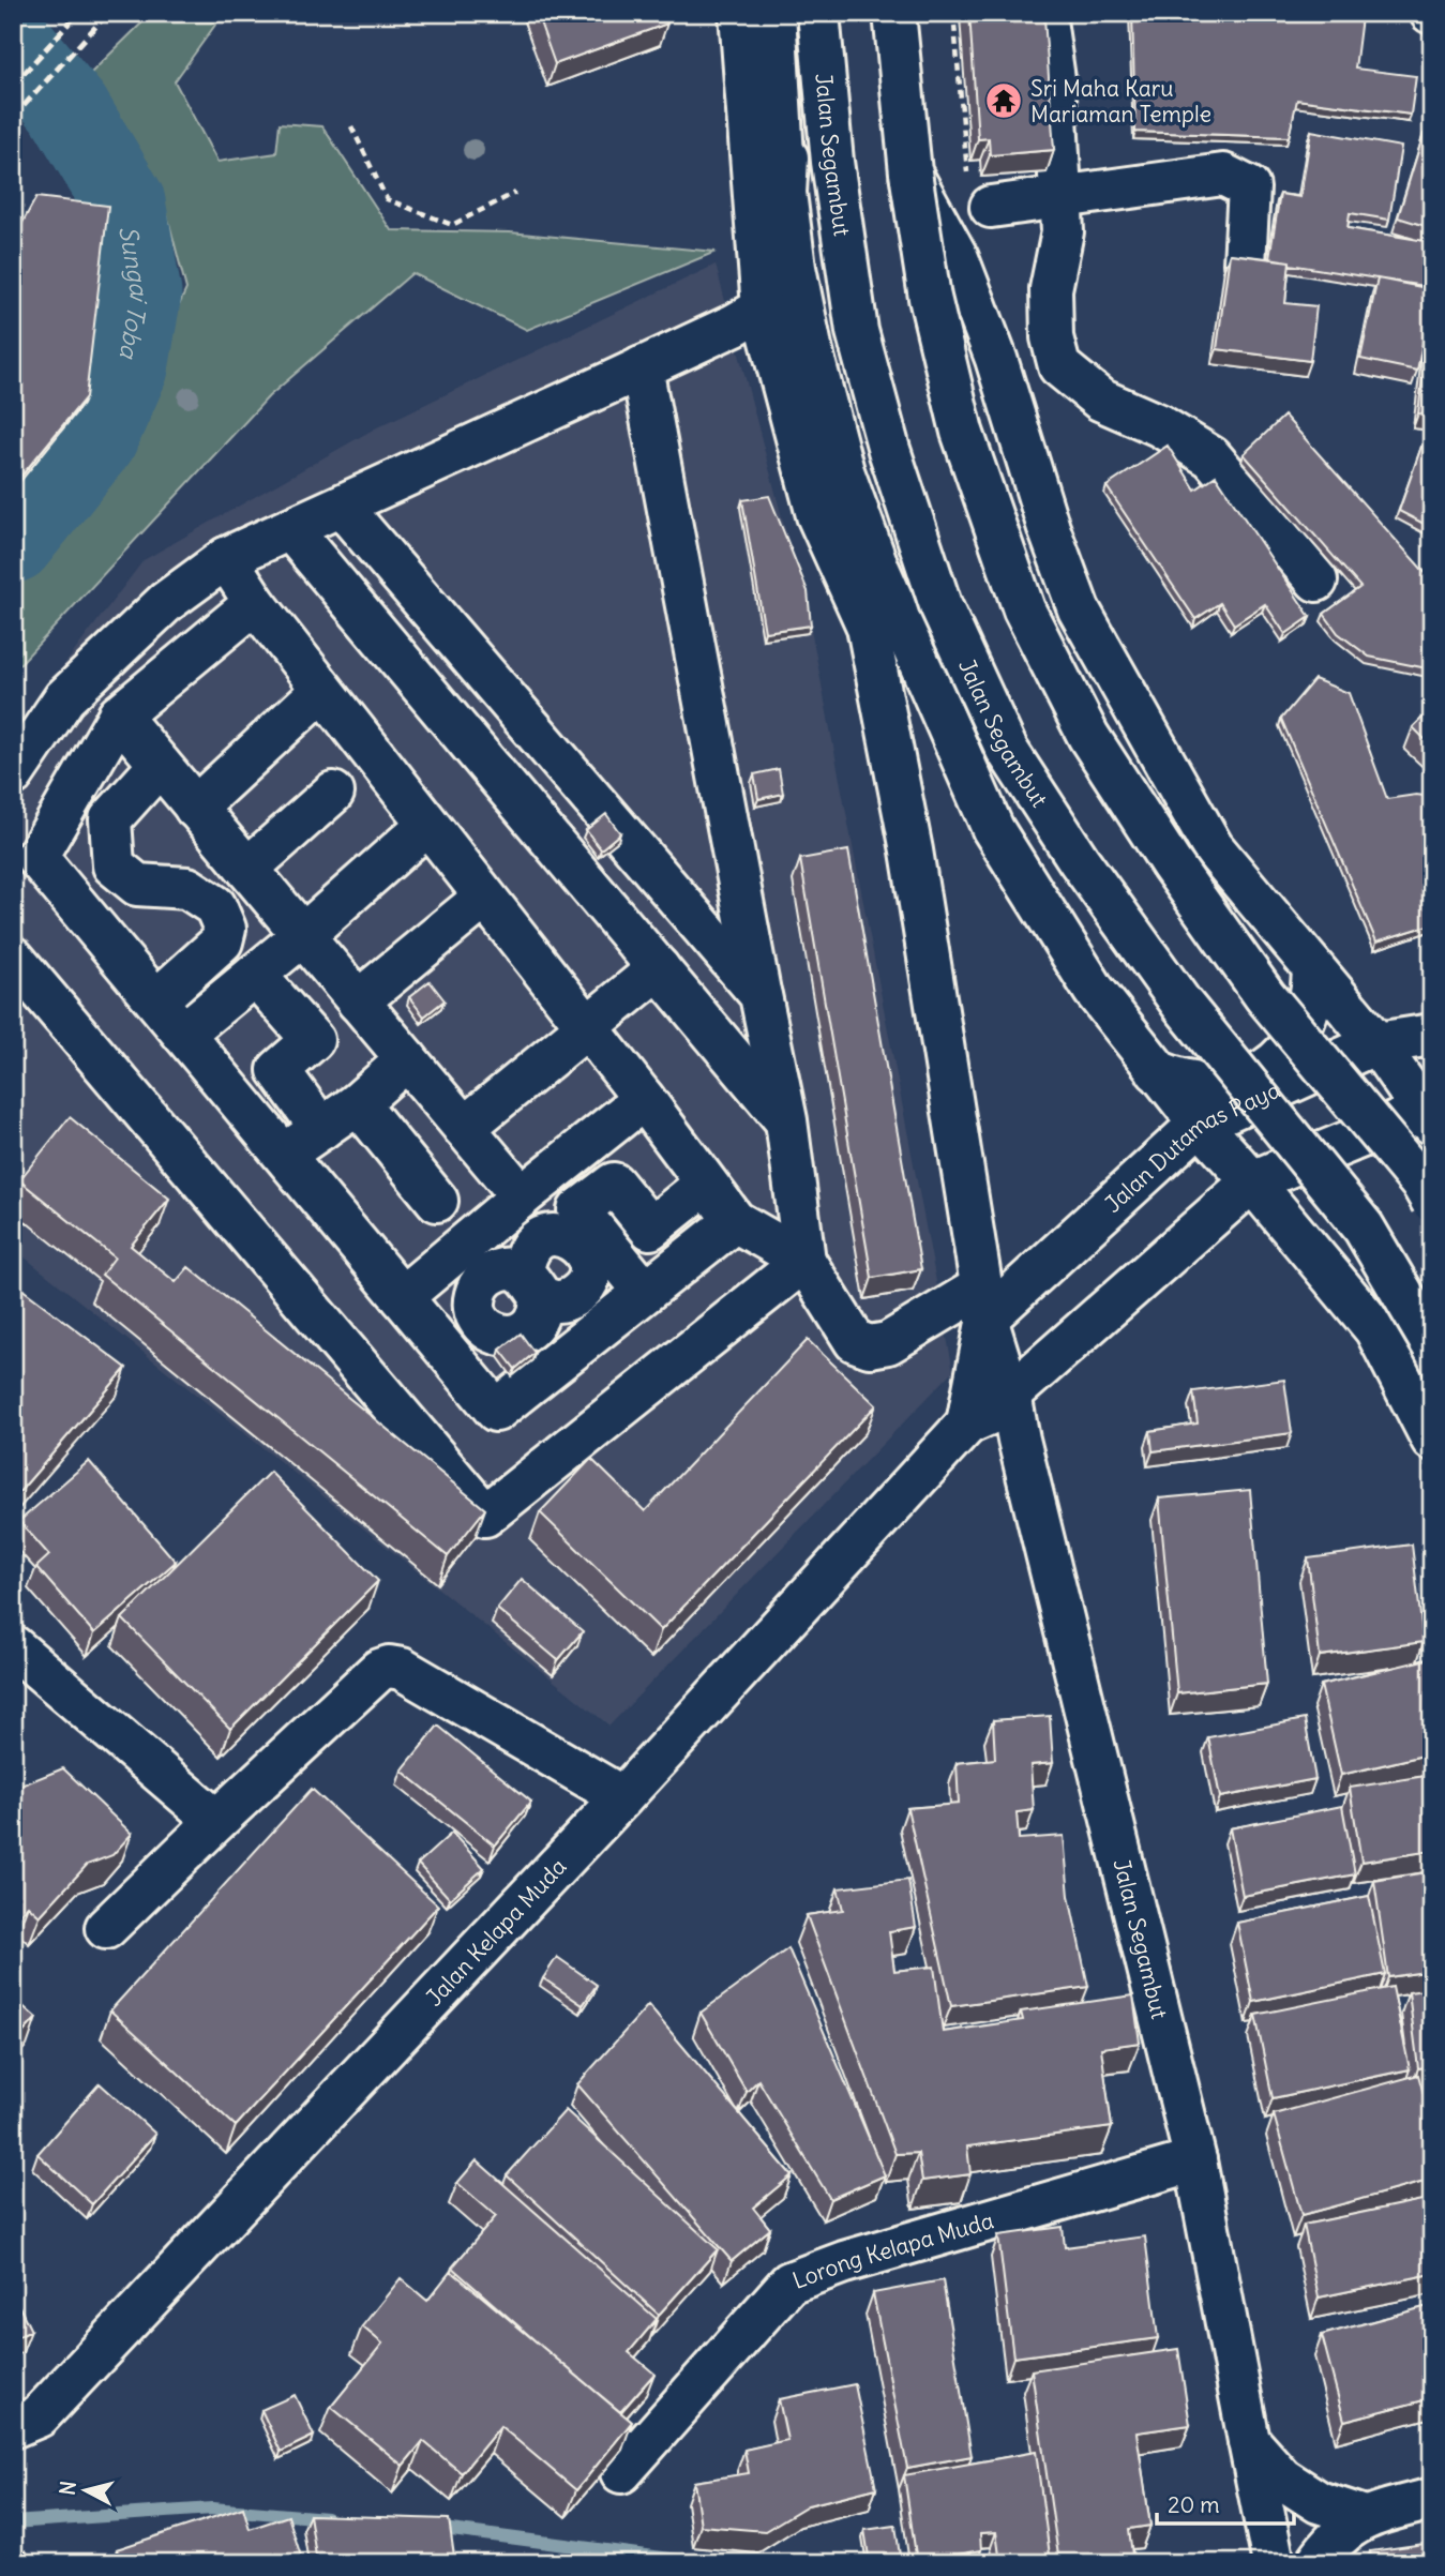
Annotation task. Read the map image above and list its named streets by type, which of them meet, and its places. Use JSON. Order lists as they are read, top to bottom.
{
  "streets": {
    "main road": [
      "Jalan Segambut",
      "Jalan Dutamas Raya",
      "Jalan Kelapa Muda",
      "Lorong Kelapa Muda"
    ]
  },
  "crossings": [
    ["Jalan Segambut", "Jalan Dutamas Raya"],
    ["Jalan Segambut", "Jalan Kelapa Muda"],
    ["Jalan Segambut", "Lorong Kelapa Muda"]
  ],
  "water": ["Sungai Toba"],
  "places": {
    "temple": ["Sri Maha Karu Mariaman Temple"]
  },
  "scale_bar": "20 m",
  "north": "left"
}
